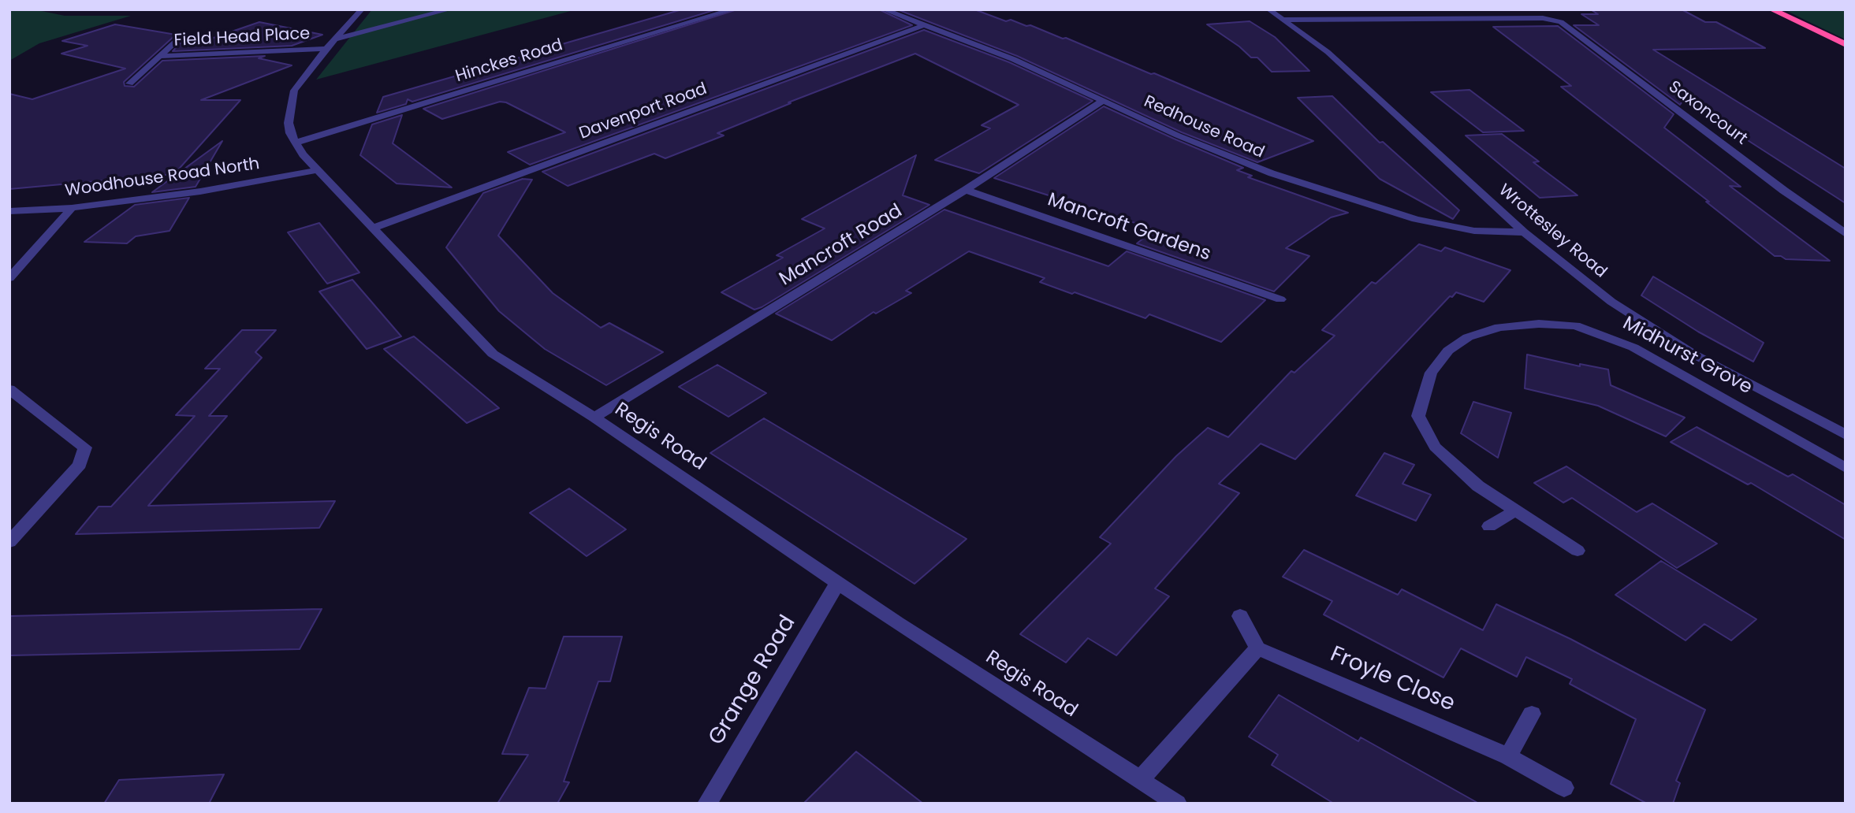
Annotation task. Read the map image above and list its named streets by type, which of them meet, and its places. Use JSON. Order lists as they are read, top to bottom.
{
  "streets": {
    "street": [
      "Field Head Place",
      "Hinckes Road",
      "Davenport Road",
      "Saxoncourt",
      "Redhouse Road",
      "Woodhouse Road North",
      "Mancroft Gardens",
      "Wrottesley Road",
      "Mancroft Road",
      "Midhurst Grove",
      "Regis Road",
      "Froyle Close",
      "Grange Road"
    ]
  },
  "crossings": [
    ["Field Head Place", "Regis Road"],
    ["Hinckes Road", "Regis Road"],
    ["Davenport Road", "Redhouse Road"],
    ["Davenport Road", "Regis Road"],
    ["Redhouse Road", "Wrottesley Road"],
    ["Redhouse Road", "Mancroft Road"],
    ["Woodhouse Road North", "Regis Road"],
    ["Mancroft Gardens", "Mancroft Road"],
    ["Mancroft Road", "Regis Road"],
    ["Regis Road", "Grange Road"]
  ]
}
